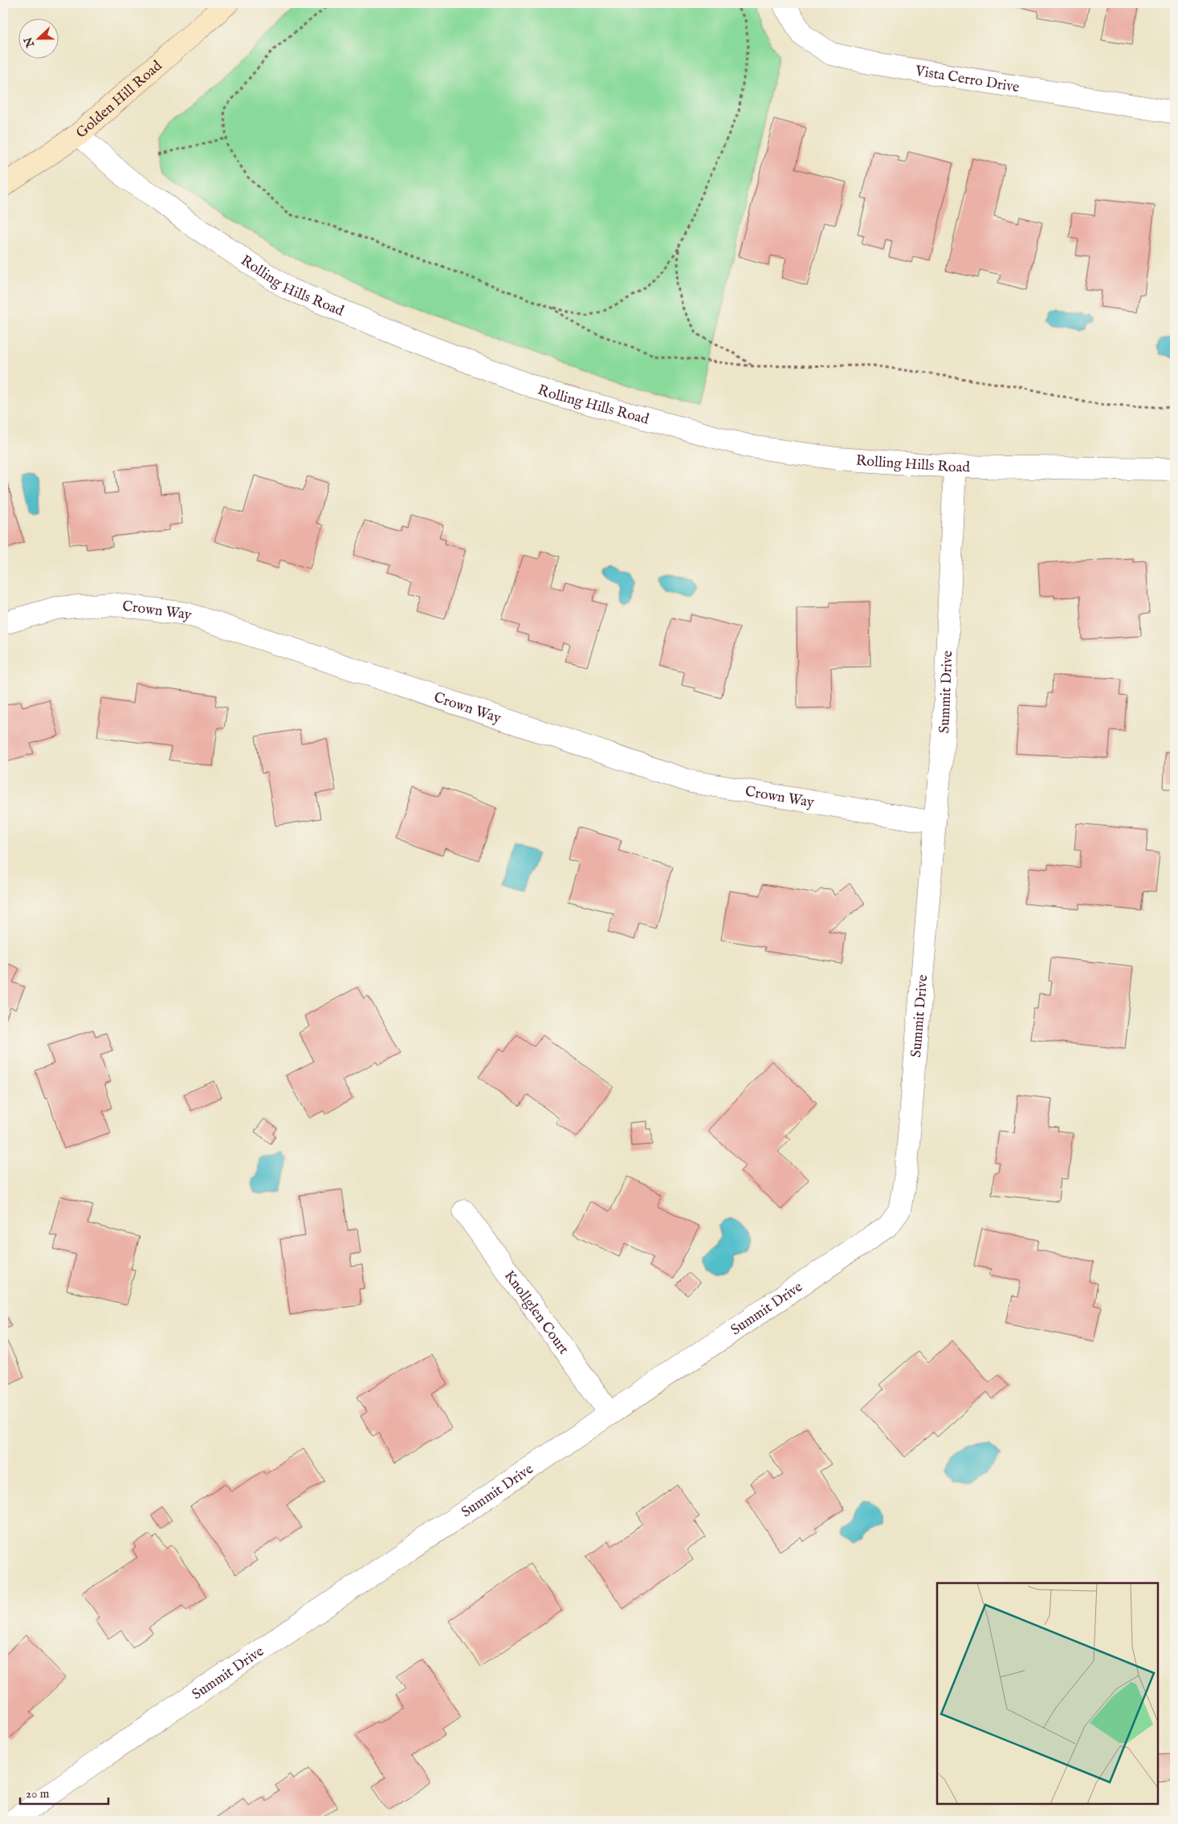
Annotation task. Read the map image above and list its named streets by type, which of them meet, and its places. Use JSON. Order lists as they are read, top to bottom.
{
  "streets": {
    "main road": ["Golden Hill Road"],
    "street": [
      "Vista Cerro Drive",
      "Rolling Hills Road",
      "Crown Way",
      "Summit Drive",
      "Knollglen Court"
    ]
  },
  "crossings": [
    ["Golden Hill Road", "Rolling Hills Road"],
    ["Rolling Hills Road", "Summit Drive"],
    ["Crown Way", "Summit Drive"],
    ["Summit Drive", "Knollglen Court"]
  ],
  "scale_bar": "20 m",
  "north": "left"
}
